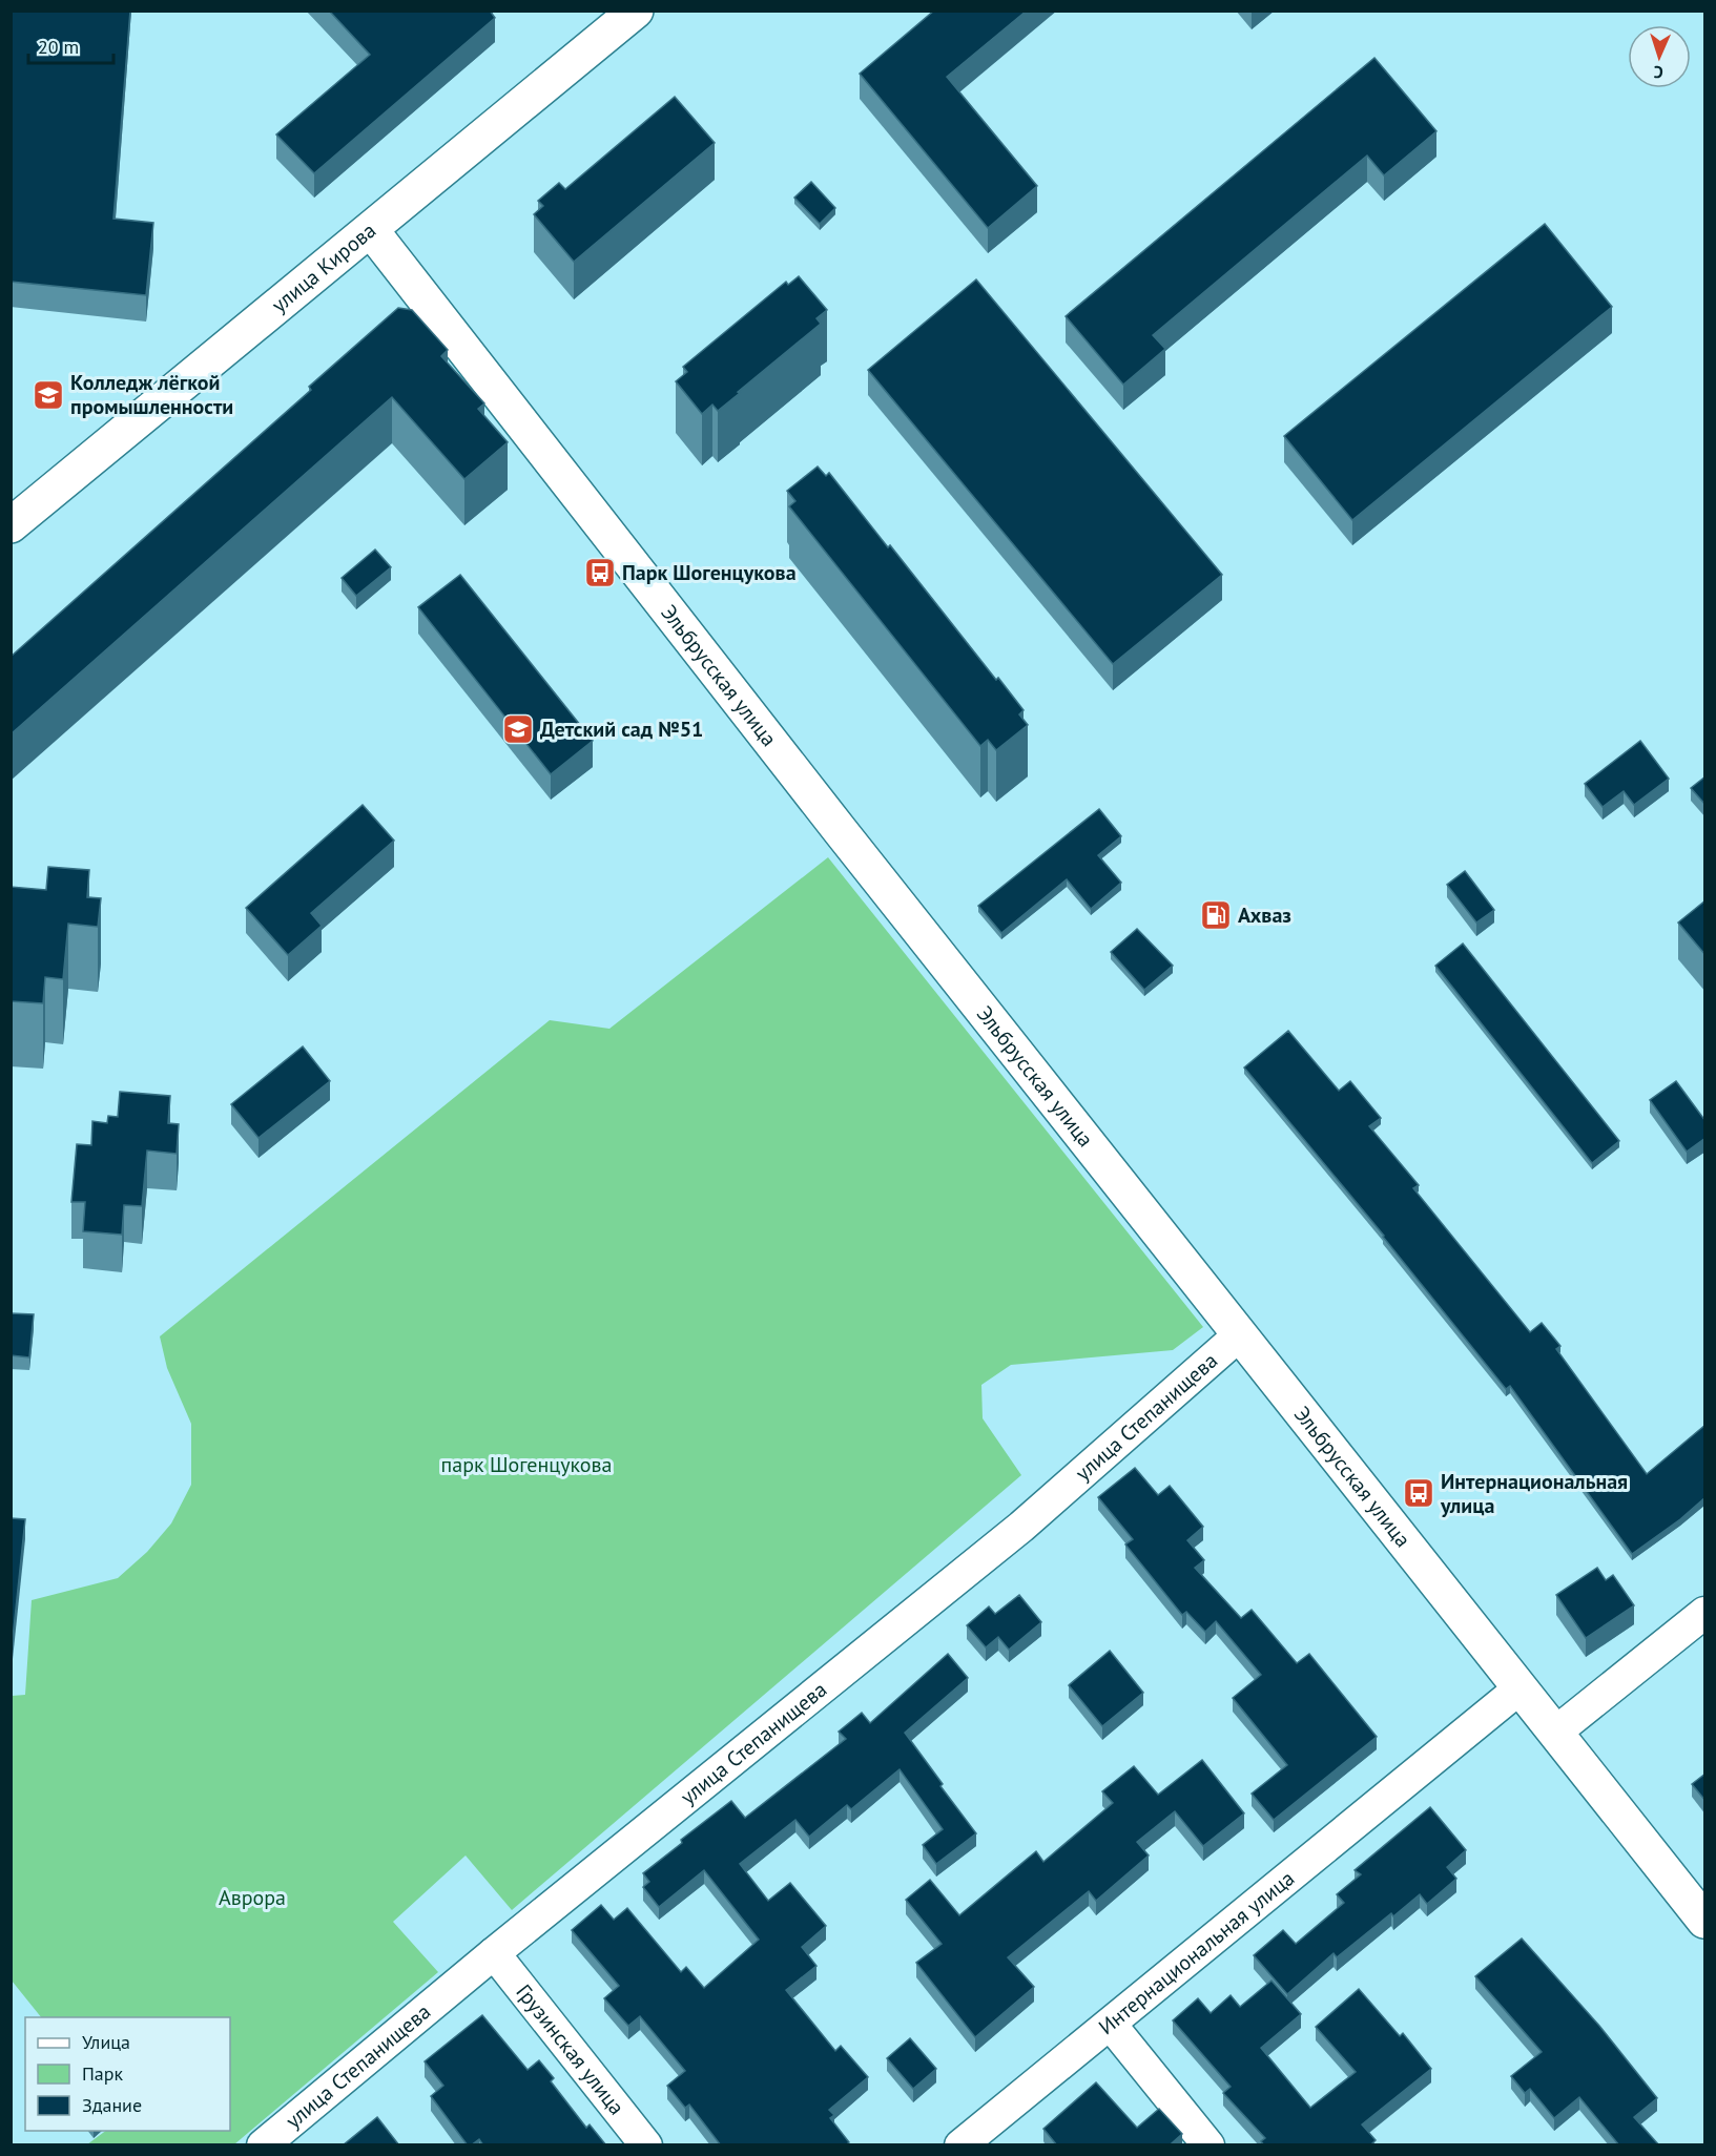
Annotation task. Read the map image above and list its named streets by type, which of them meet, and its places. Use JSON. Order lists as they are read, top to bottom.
{
  "streets": {
    "street": [
      "улица Кирова",
      "Эльбрусская улица",
      "улица Степанищева",
      "Интернациональная улица",
      "Грузинская улица"
    ]
  },
  "crossings": [
    ["улица Кирова", "Эльбрусская улица"],
    ["Эльбрусская улица", "улица Степанищева"],
    ["Эльбрусская улица", "Интернациональная улица"],
    ["улица Степанищева", "Грузинская улица"]
  ],
  "parks": ["парк Шогенцукова", "Аврора"],
  "places": {
    "school or university": ["Колледж лёгкой промышленности", "Детский сад №51"],
    "bus stop": ["Парк Шогенцукова", "Интернациональная улица"],
    "fuel station": ["Ахваз"]
  },
  "legend": ["Улица", "Парк", "Здание"],
  "scale_bar": "20 m",
  "north": "bottom"
}
